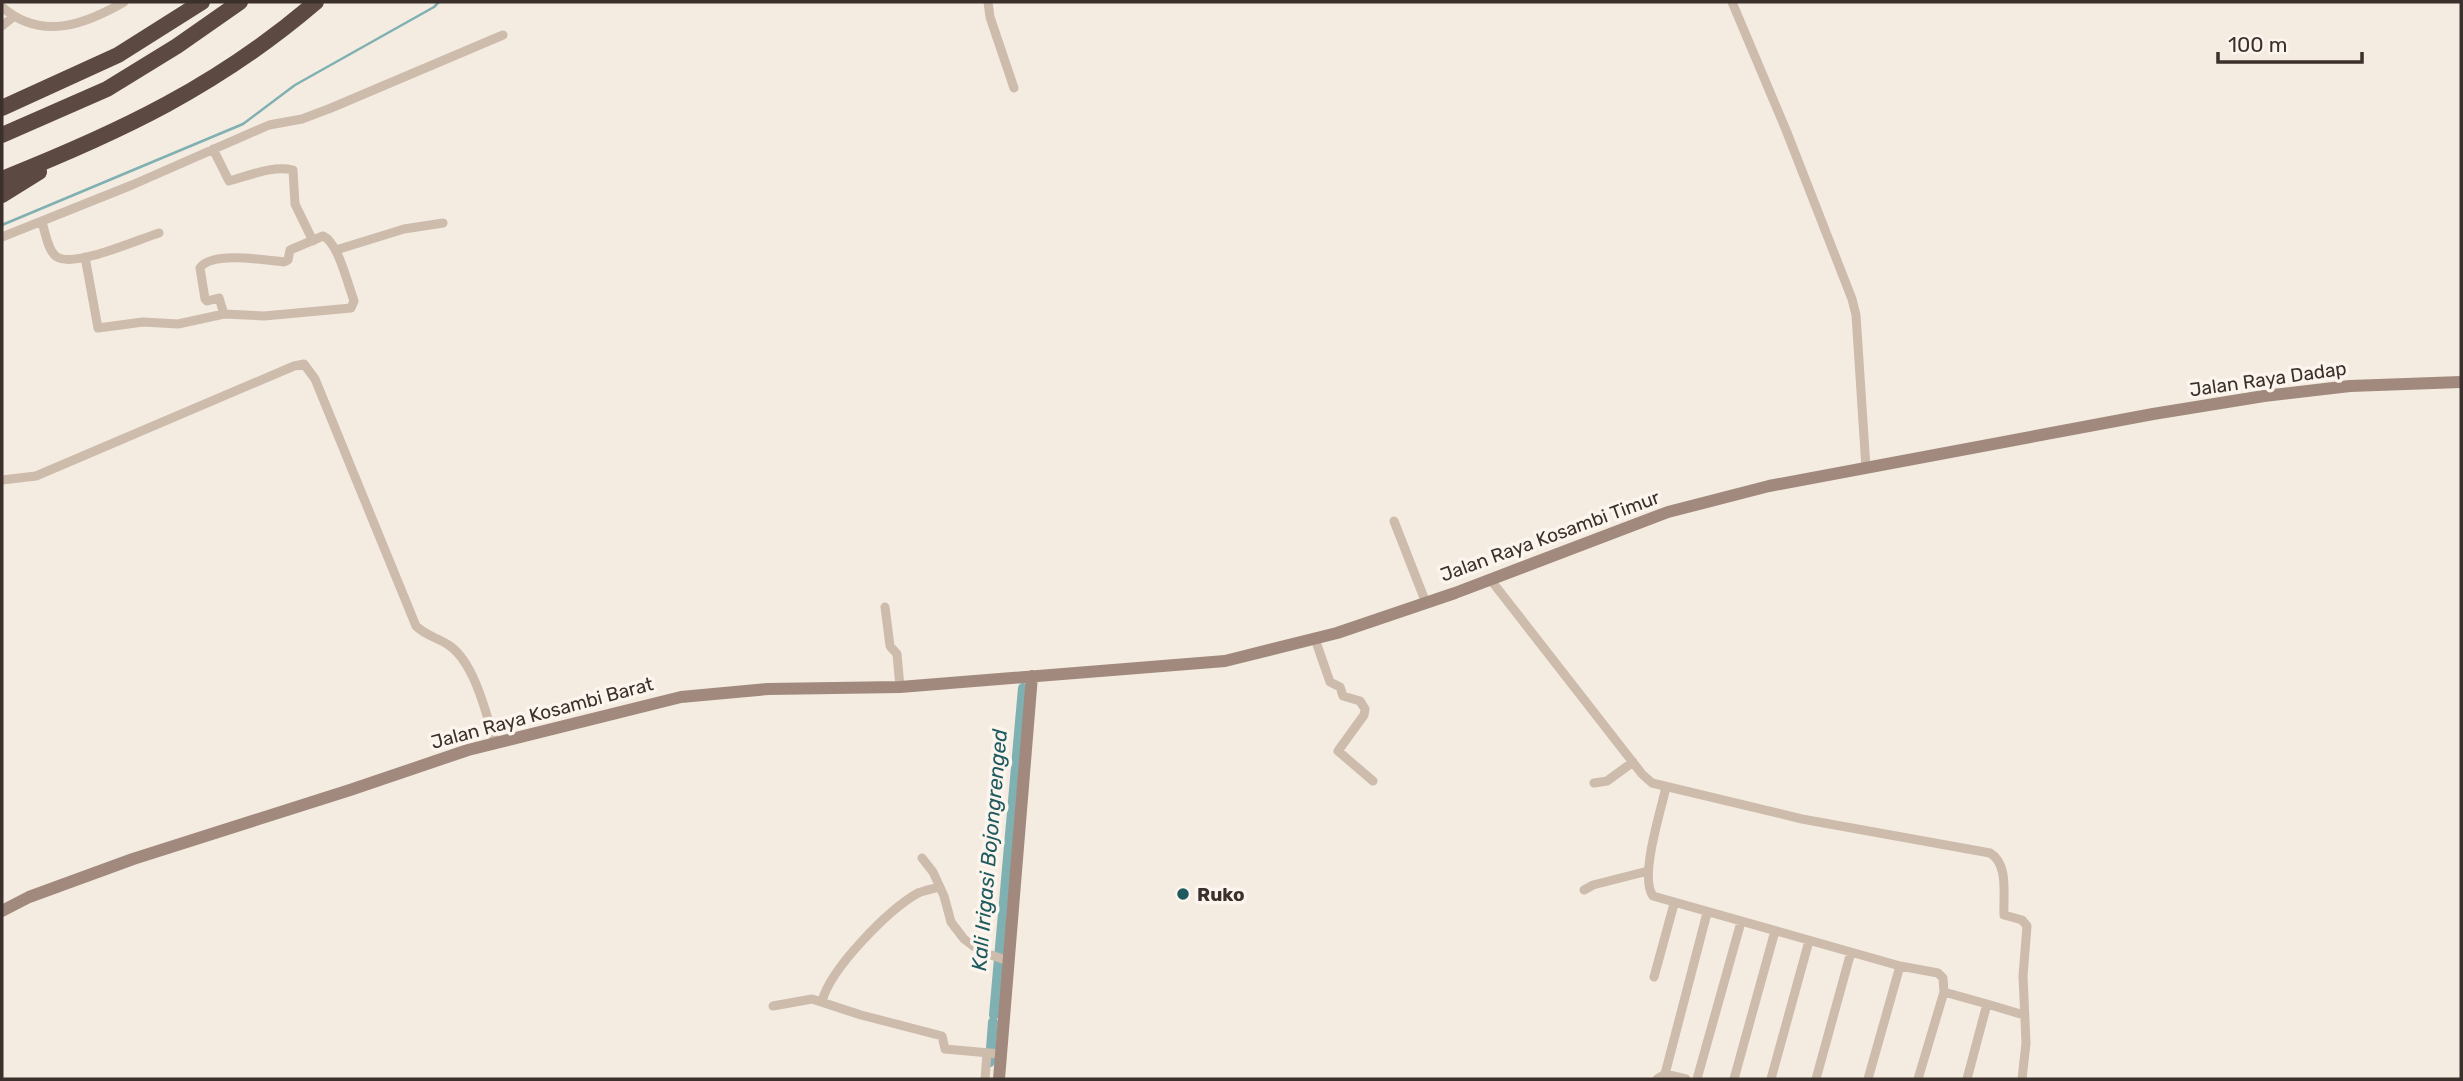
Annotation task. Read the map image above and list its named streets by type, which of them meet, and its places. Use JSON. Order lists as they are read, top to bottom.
{
  "streets": {
    "main road": ["Jalan Raya Dadap", "Jalan Raya Kosambi Timur", "Jalan Raya Kosambi Barat"]
  },
  "crossings": [
    ["Jalan Raya Dadap", "Jalan Raya Kosambi Timur"],
    ["Jalan Raya Kosambi Timur", "Jalan Raya Kosambi Barat"]
  ],
  "water": ["Kali Irigasi Bojongrenged"],
  "places": ["Ruko"],
  "scale_bar": "100 m"
}
